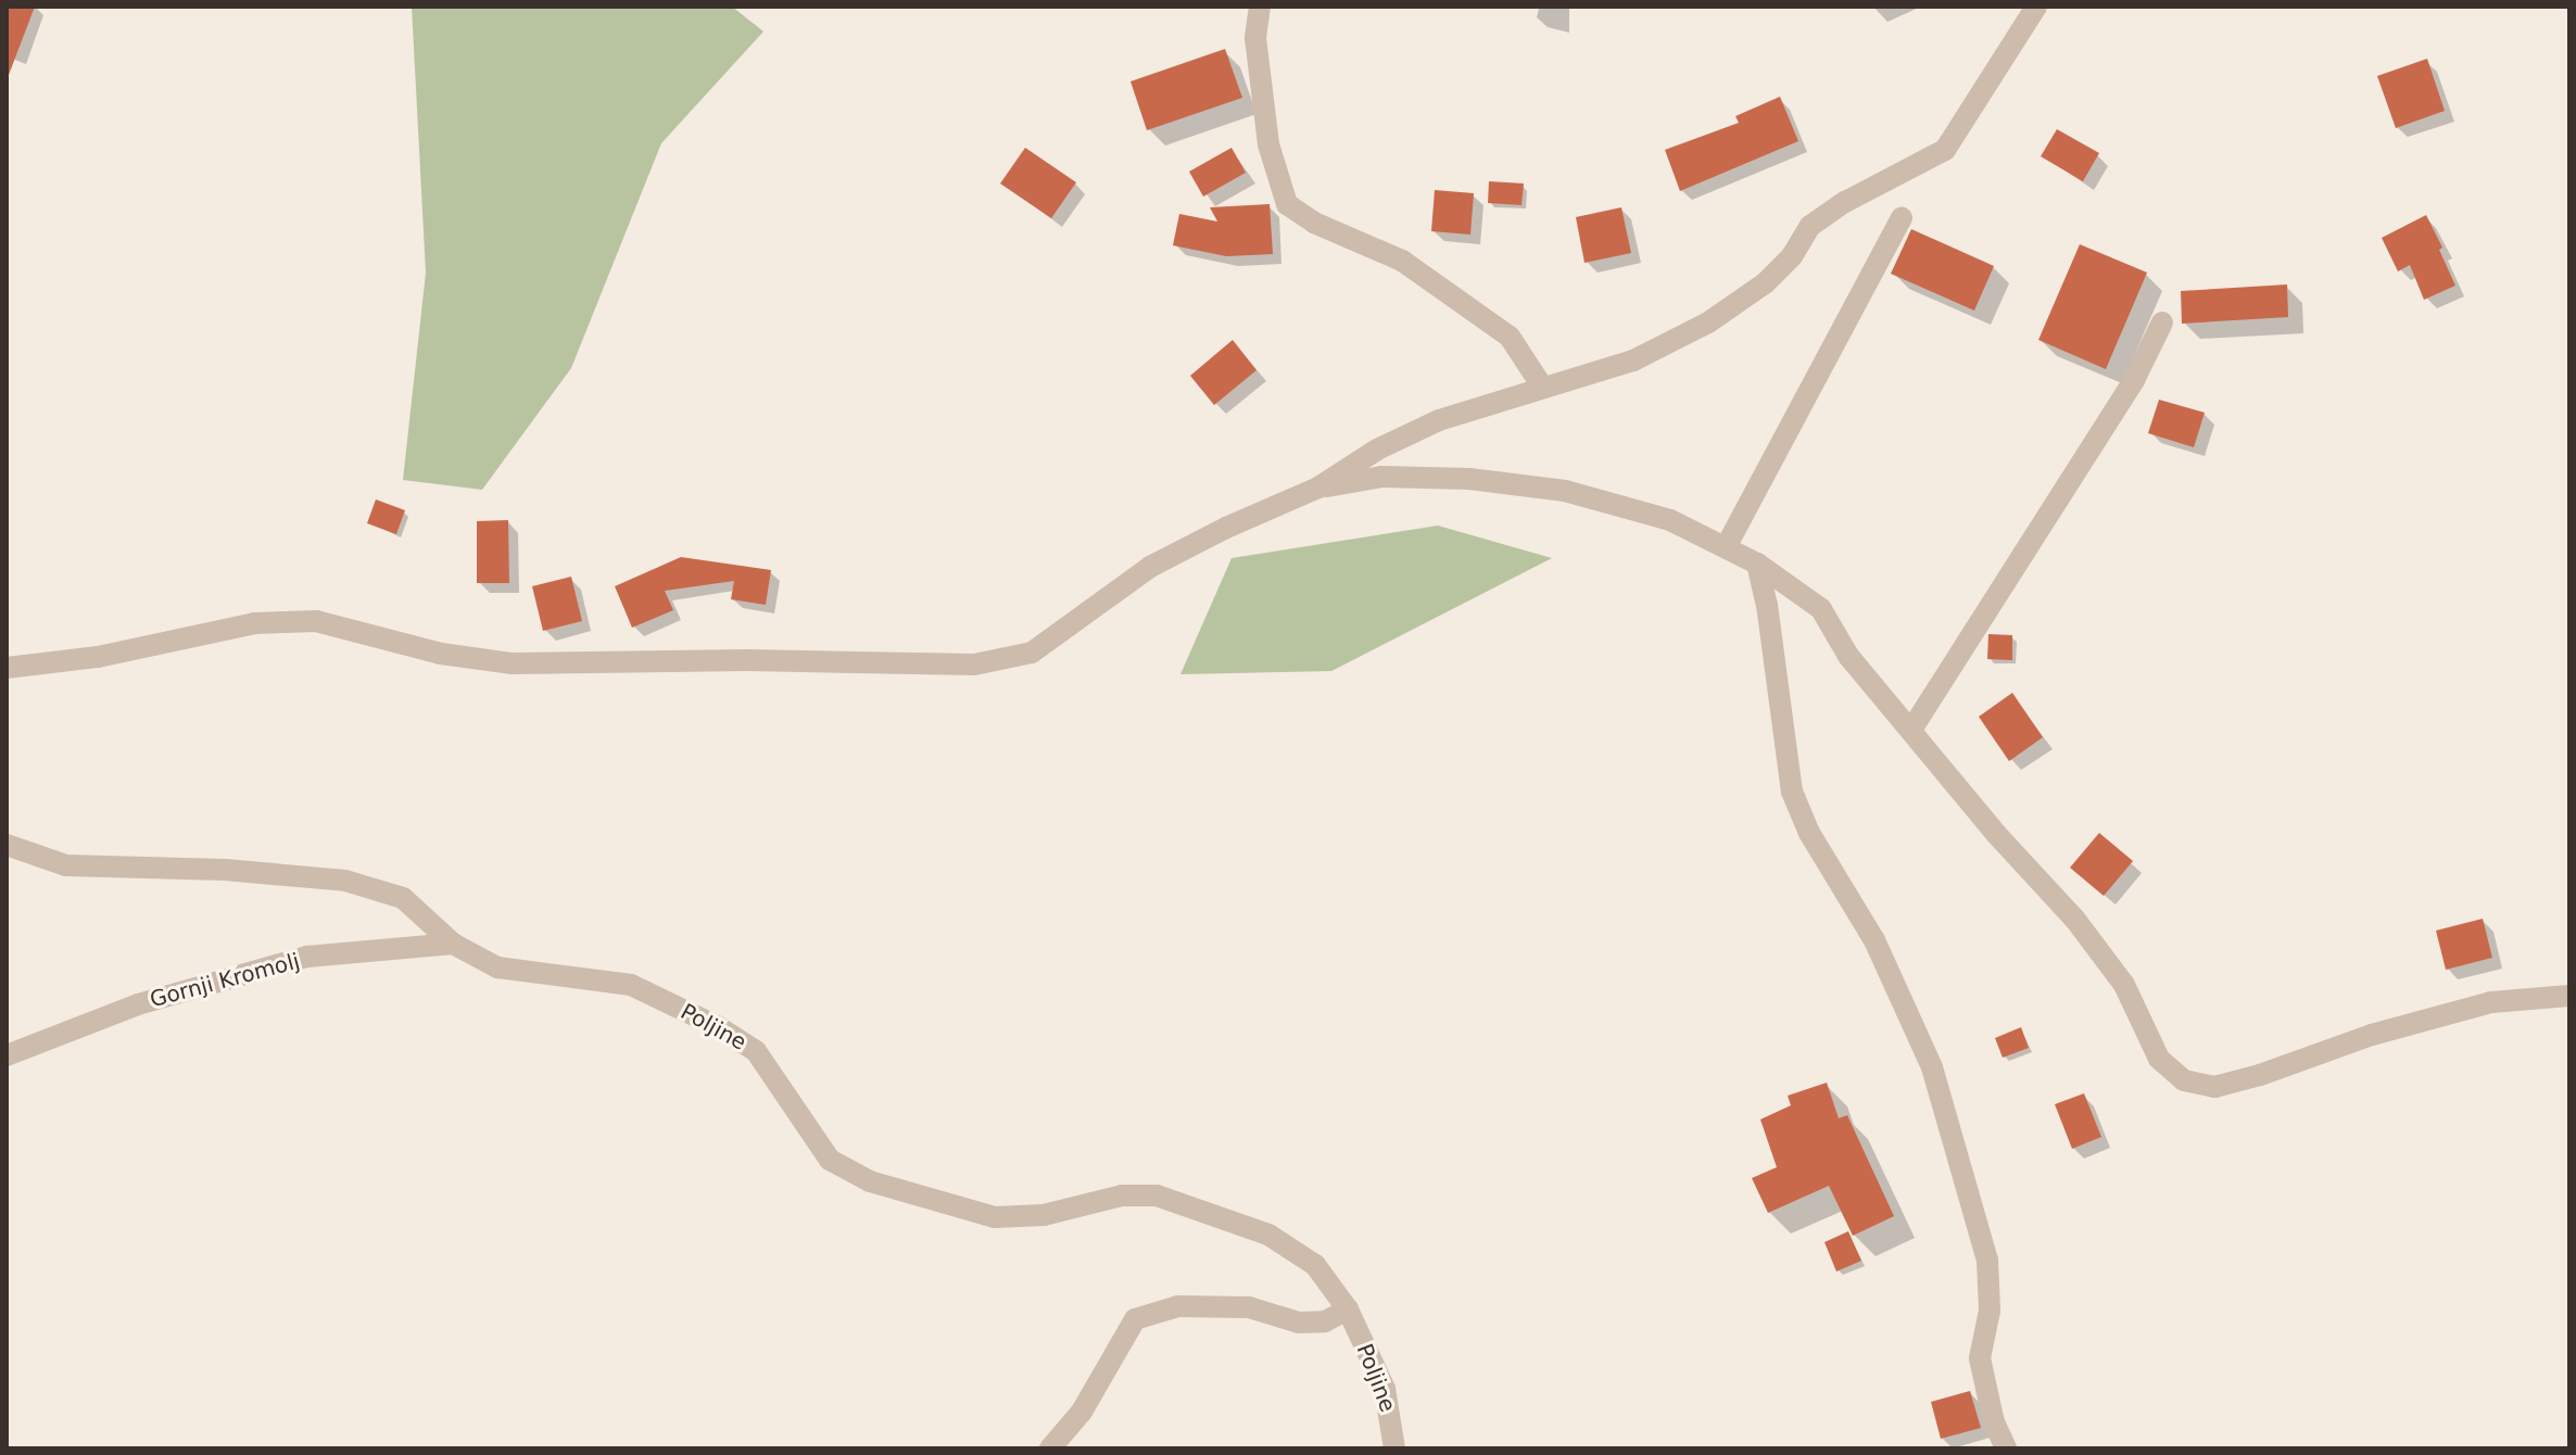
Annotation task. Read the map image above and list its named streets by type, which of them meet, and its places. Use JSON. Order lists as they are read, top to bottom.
{
  "streets": {
    "street": ["Gornji Kromolj", "Poljine"]
  },
  "crossings": [
    ["Gornji Kromolj", "Poljine"]
  ]
}
